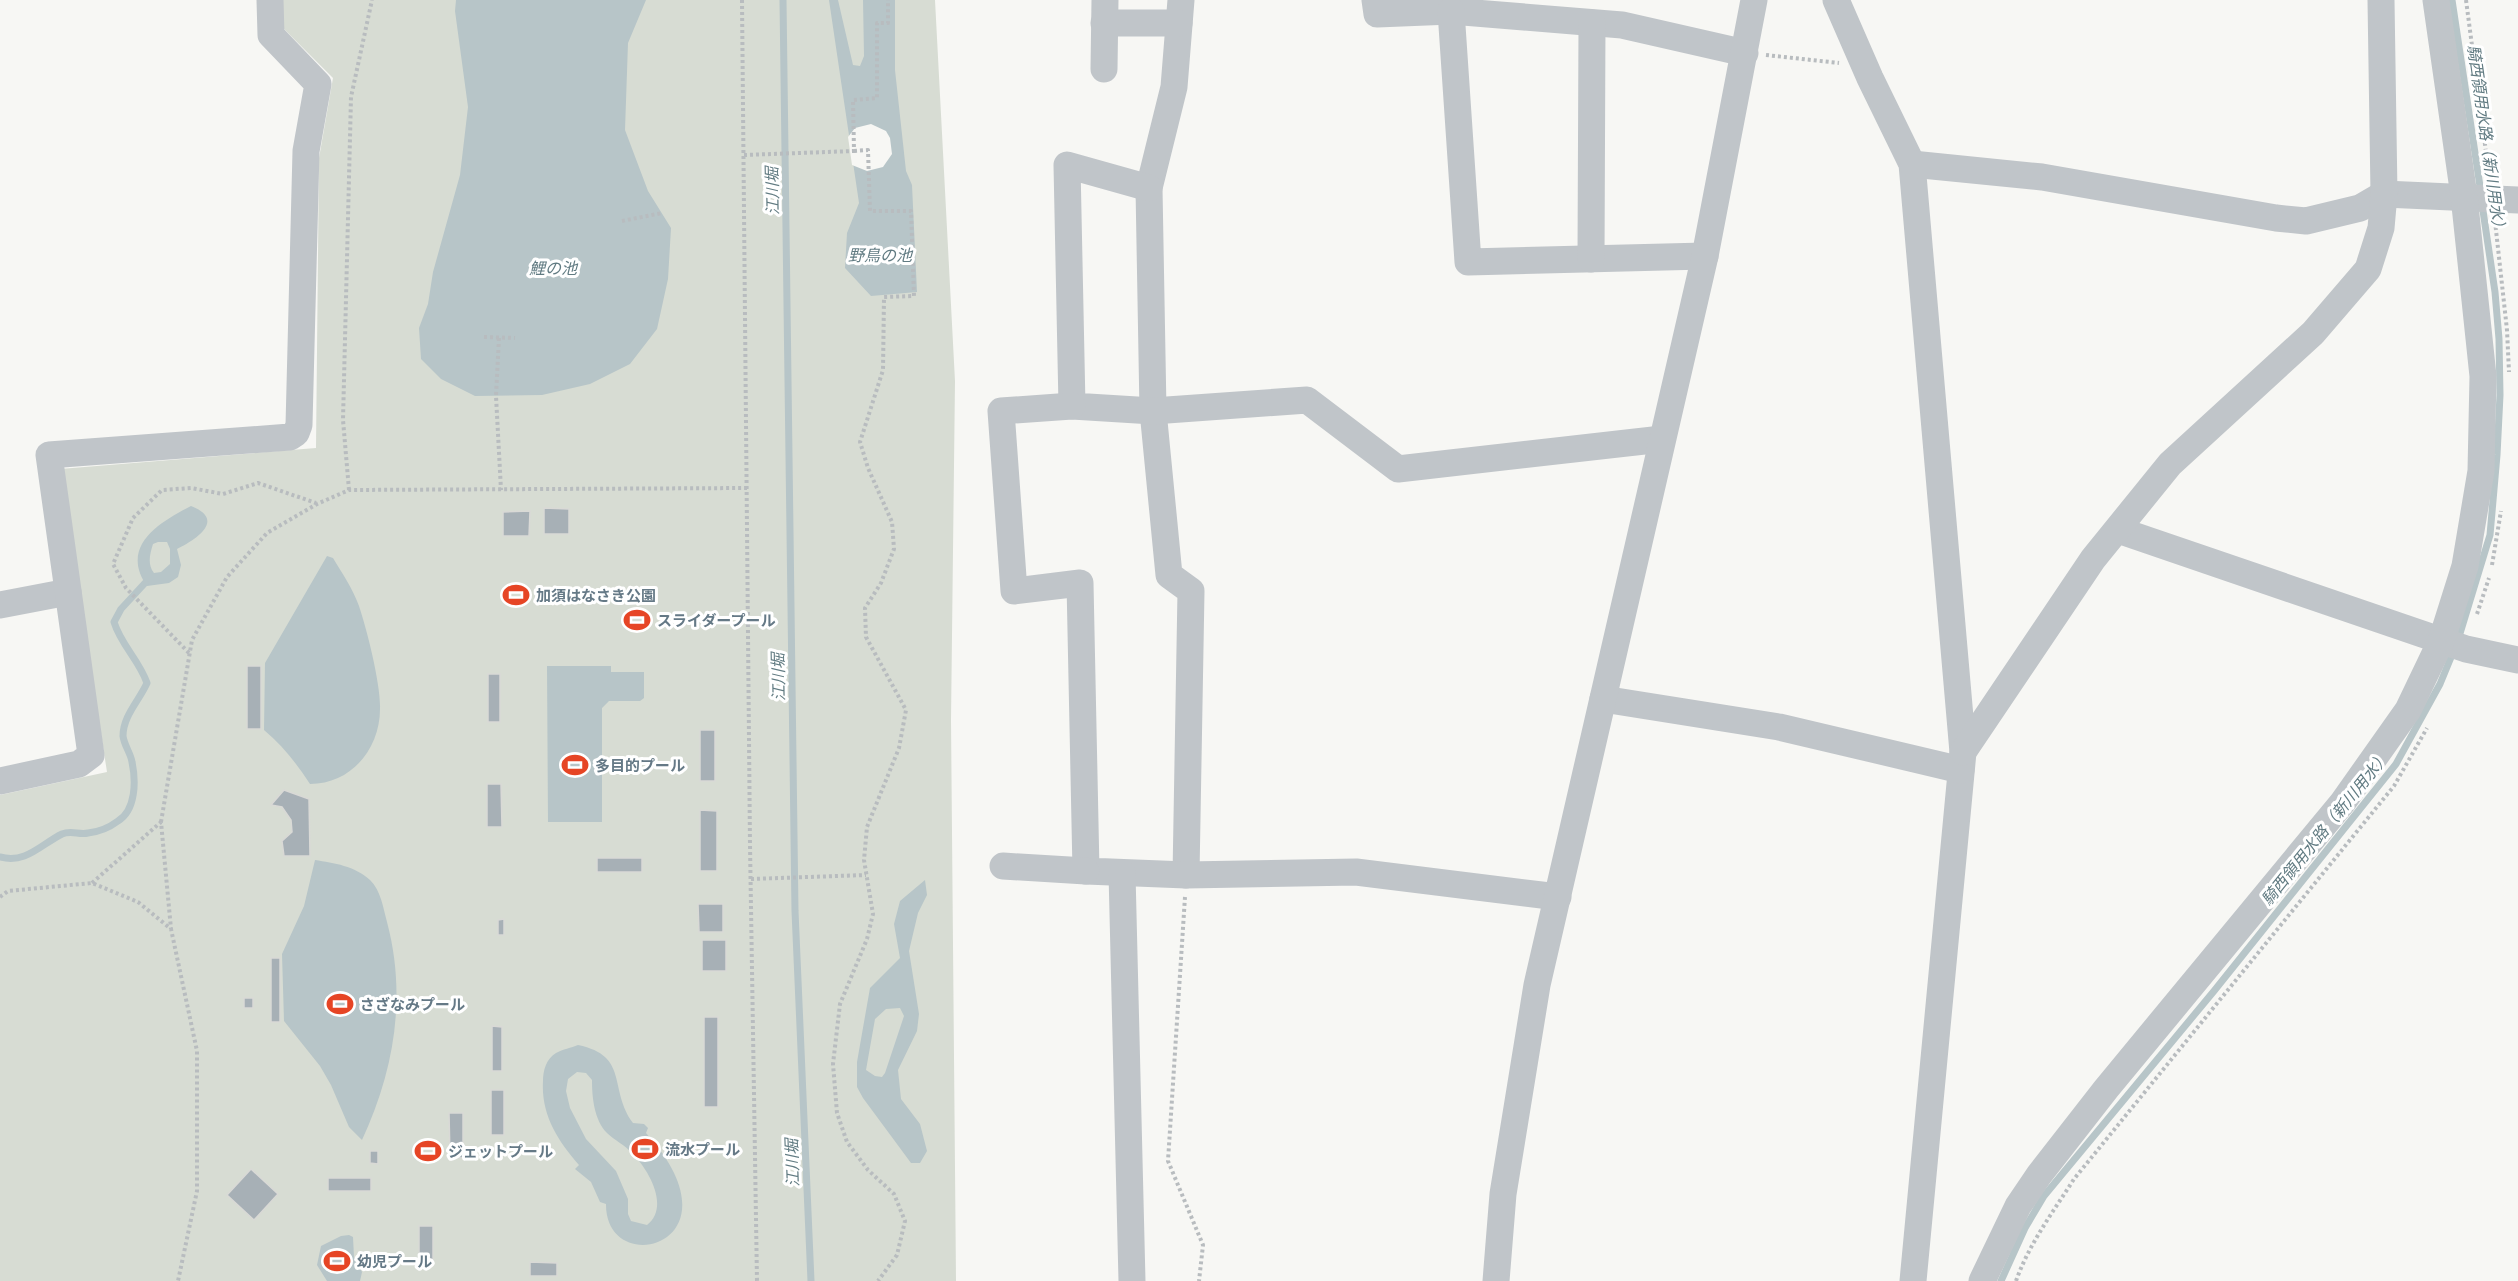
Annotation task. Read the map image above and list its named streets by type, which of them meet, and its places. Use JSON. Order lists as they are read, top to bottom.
{
  "water": [
    "騎西領用水路（新川用水）",
    "江川堀",
    "野鳥の池",
    "鯉の池"
  ],
  "places": {
    "sports": [
      "加須はなさき公園",
      "スライダープール",
      "多目的プール",
      "さざなみプール",
      "流水プール",
      "ジェットプール",
      "幼児プール"
    ]
  }
}
